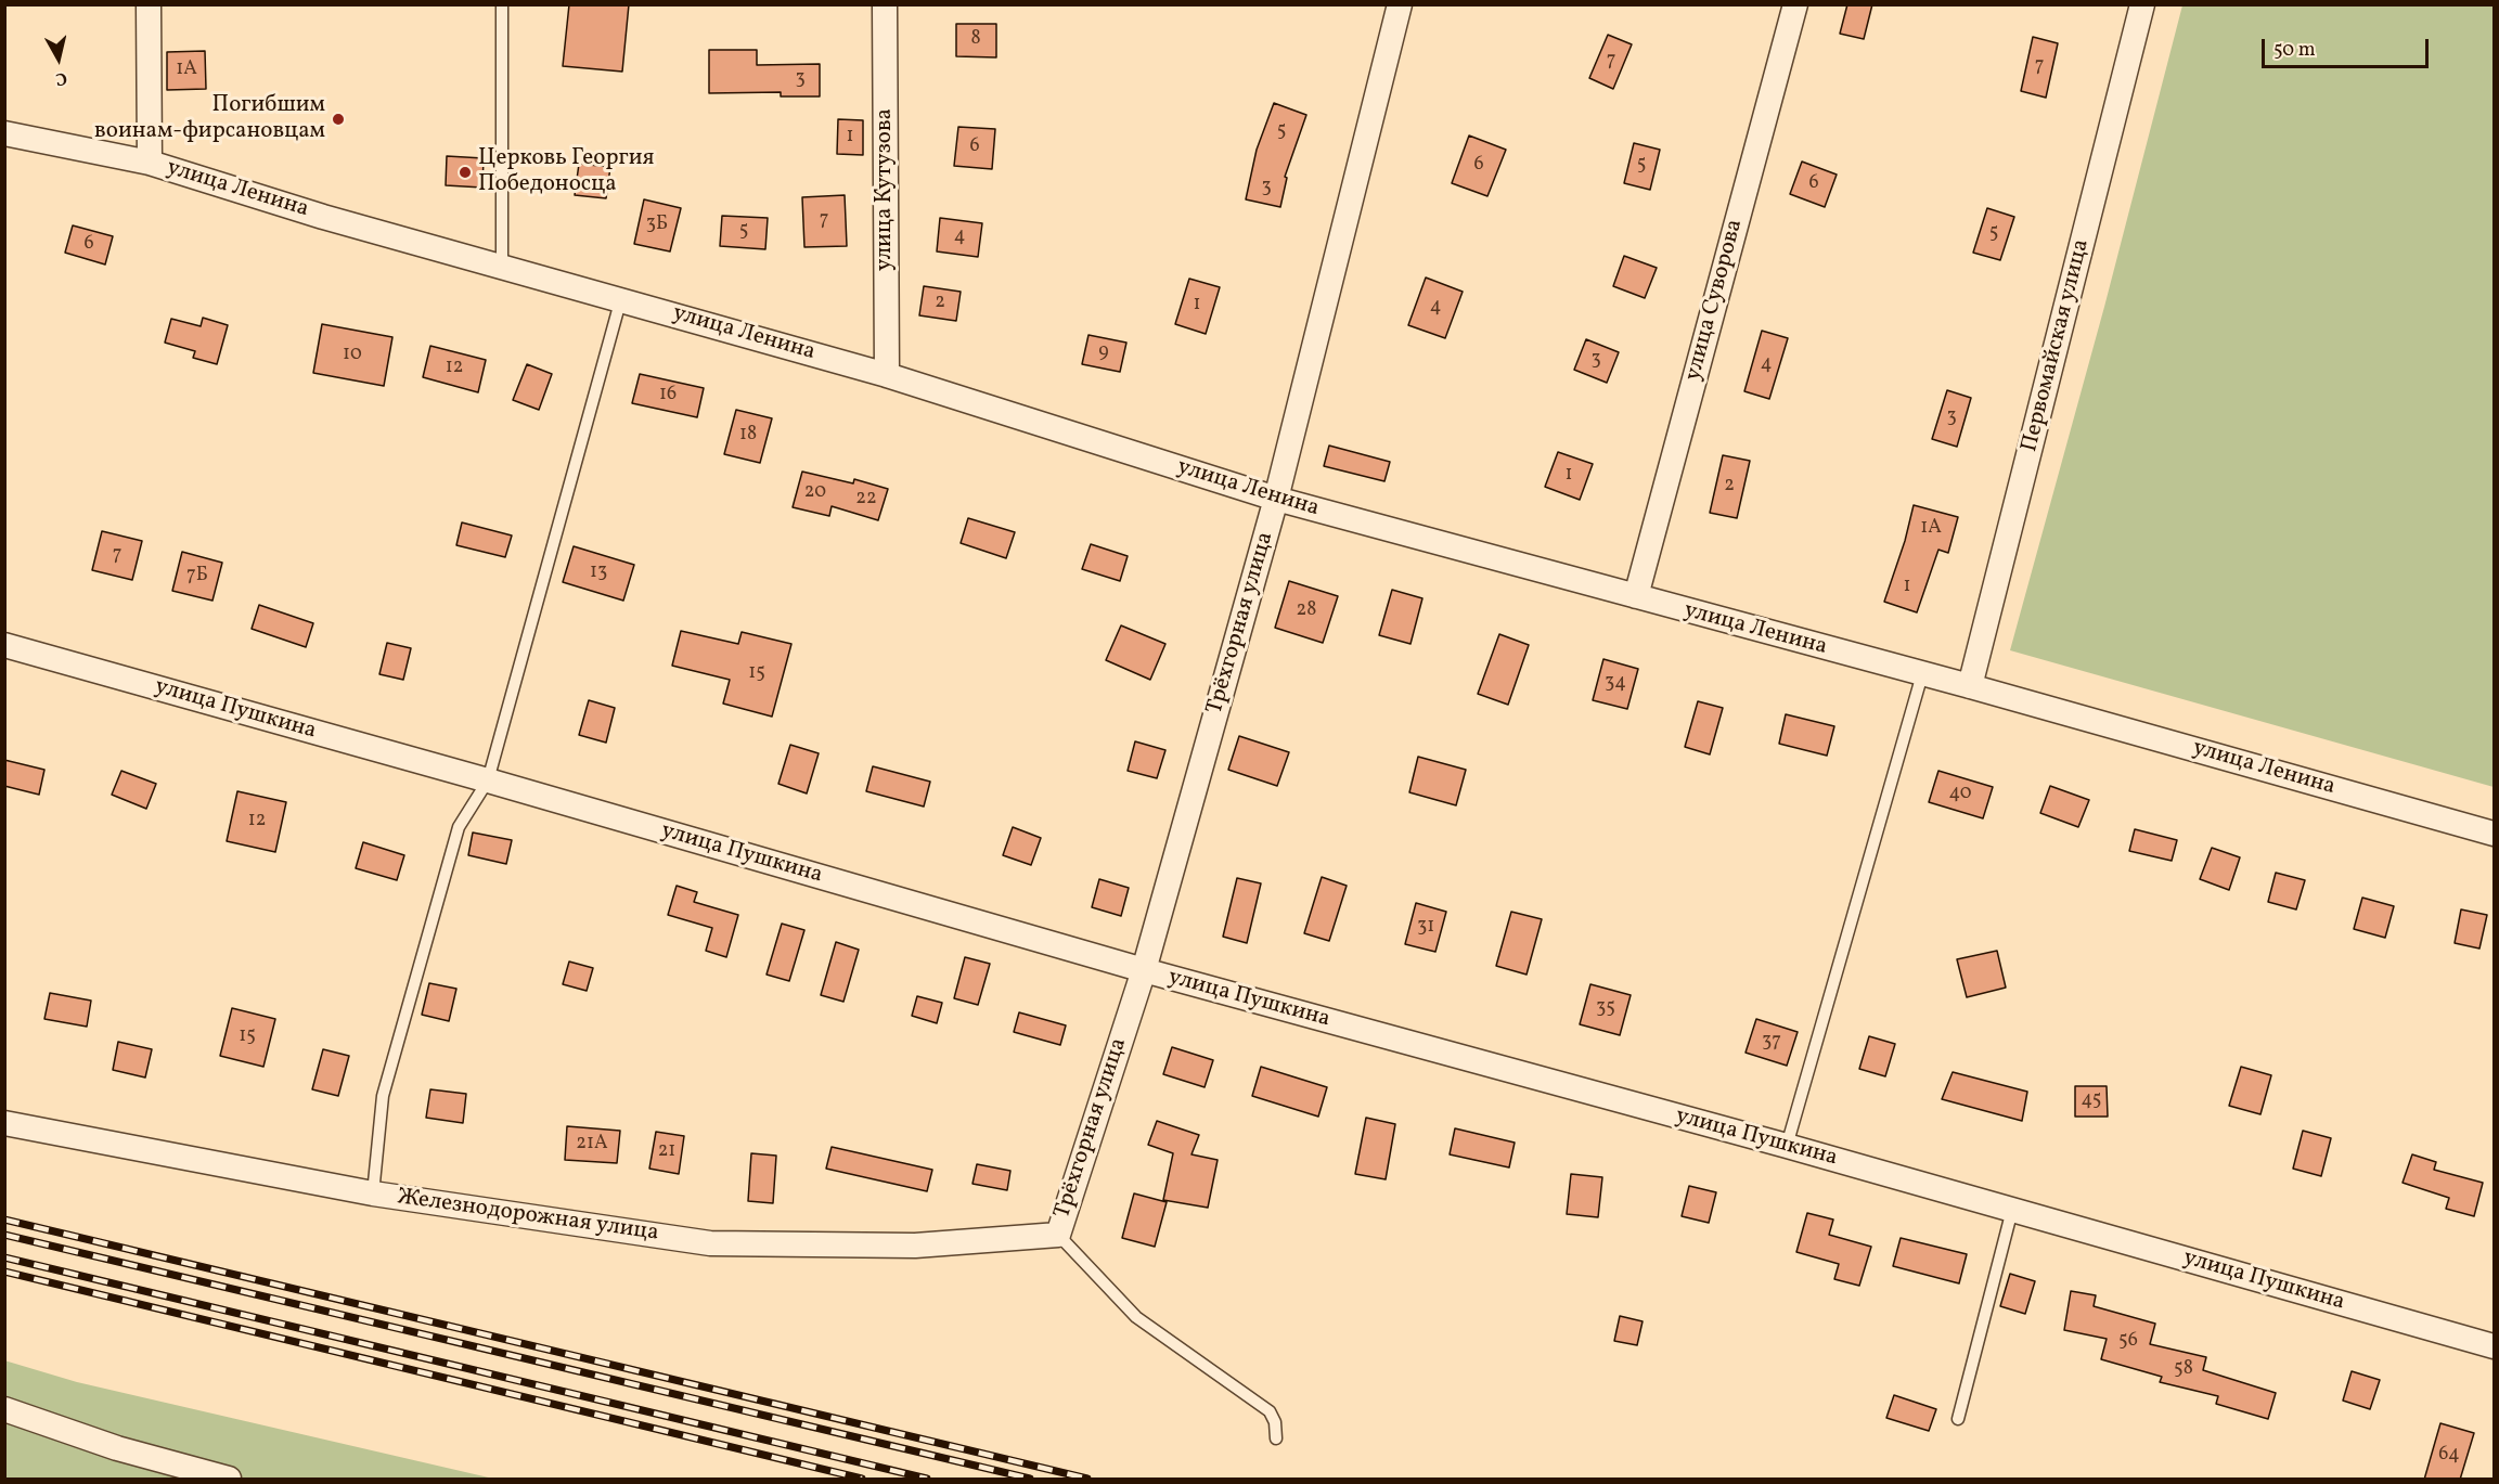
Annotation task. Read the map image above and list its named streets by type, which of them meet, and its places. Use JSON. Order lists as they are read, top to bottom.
{
  "streets": {
    "street": [
      "улица Ленина",
      "улица Кутузова",
      "улица Суворова",
      "Первомайская улица",
      "Трёхгорная улица",
      "улица Пушкина",
      "Железнодорожная улица"
    ]
  },
  "crossings": [
    ["улица Ленина", "улица Кутузова"],
    ["улица Ленина", "улица Суворова"],
    ["улица Ленина", "Первомайская улица"],
    ["улица Ленина", "Трёхгорная улица"],
    ["Трёхгорная улица", "улица Пушкина"],
    ["Трёхгорная улица", "Железнодорожная улица"]
  ],
  "places": ["Погибшим воинам-фирсановцам", "Церковь Георгия Победоносца"],
  "house_numbers": [
    "8",
    "7",
    "7",
    "1А",
    "3",
    "5",
    "1",
    "6",
    "6",
    "5",
    "6",
    "3",
    "7",
    "3Б",
    "5",
    "5",
    "4",
    "6",
    "2",
    "1",
    "4",
    "9",
    "10",
    "3",
    "4",
    "12",
    "16",
    "3",
    "18",
    "1",
    "2",
    "20",
    "22",
    "1А",
    "7",
    "13",
    "7Б",
    "1",
    "28",
    "15",
    "34",
    "40",
    "12",
    "31",
    "35",
    "15",
    "37",
    "45",
    "21А",
    "21",
    "56",
    "58",
    "64"
  ],
  "scale_bar": "50 m",
  "north": "bottom"
}
